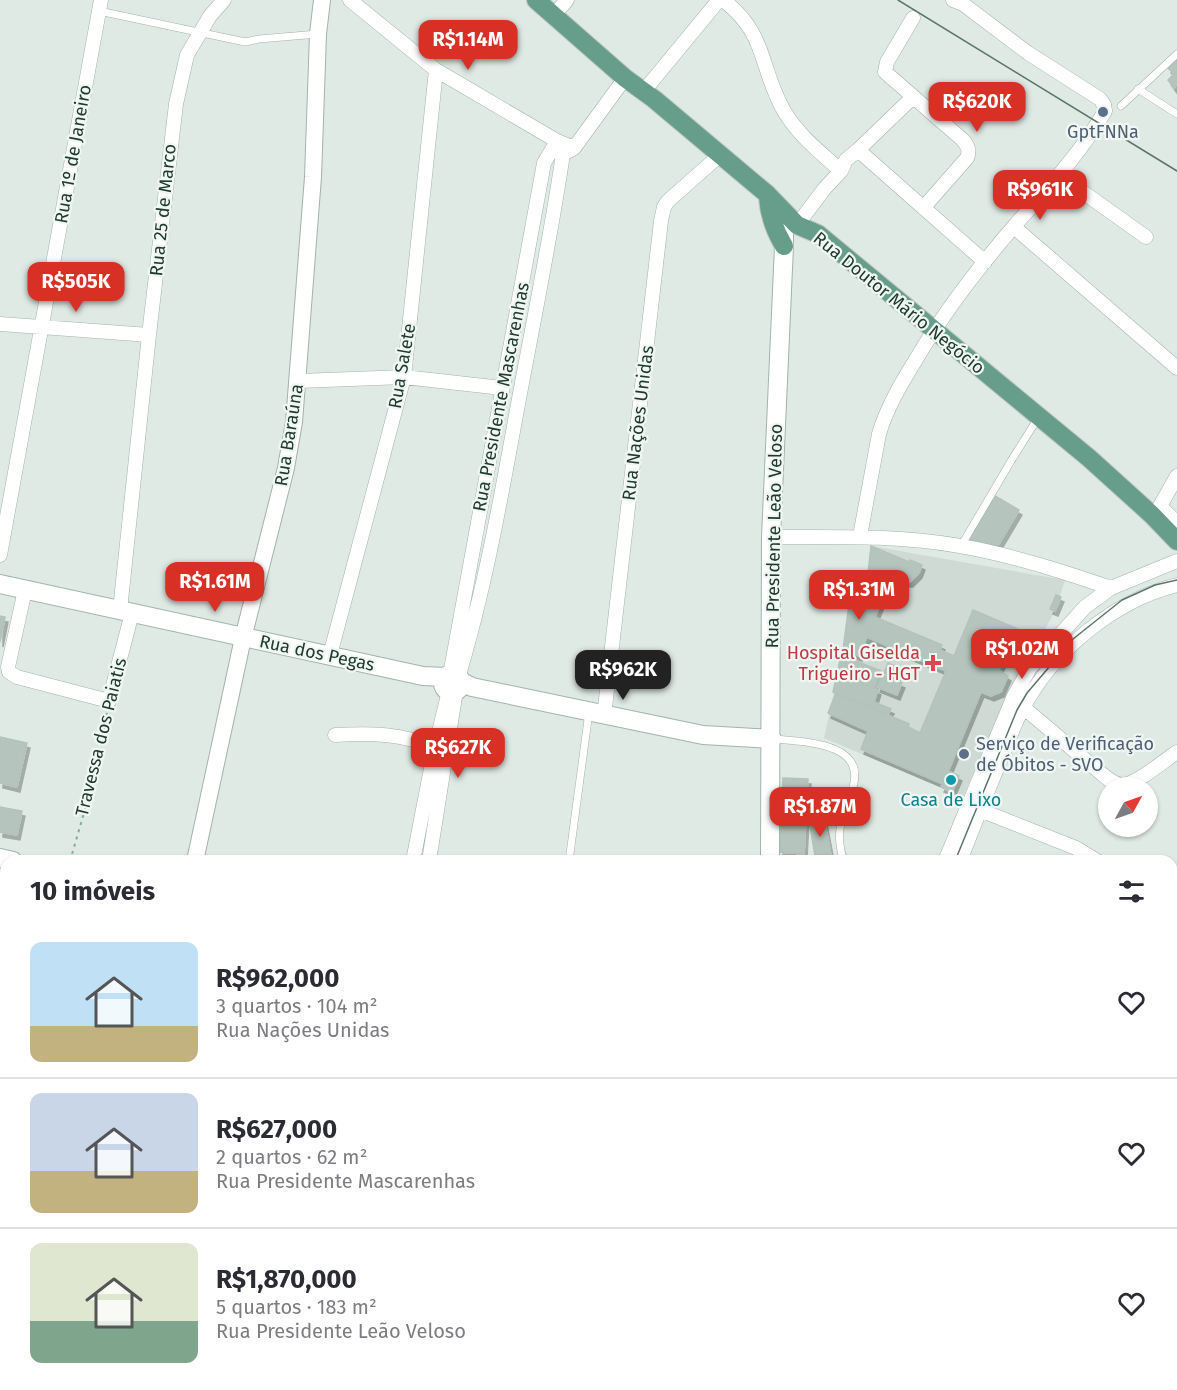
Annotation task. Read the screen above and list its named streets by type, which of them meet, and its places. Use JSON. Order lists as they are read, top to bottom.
{
  "streets": {
    "main road": ["Rua Doutor Mário Negócio", "Rua Presidente Leão Veloso", "Rua dos Pegas"],
    "street": [
      "Rua 1º de Janeiro",
      "Rua 25 de Marco",
      "Rua Salete",
      "Rua Presidente Mascarenhas",
      "Rua Nações Unidas",
      "Rua Baraúna",
      "Travessa dos Paiatis"
    ]
  },
  "crossings": [
    ["Rua 25 de Marco", "Rua dos Pegas"],
    ["Rua 25 de Marco", "Travessa dos Paiatis"],
    ["Rua Doutor Mário Negócio", "Rua Presidente Mascarenhas"],
    ["Rua Doutor Mário Negócio", "Rua Nações Unidas"],
    ["Rua Doutor Mário Negócio", "Rua Presidente Leão Veloso"],
    ["Rua Salete", "Rua dos Pegas"],
    ["Rua Presidente Mascarenhas", "Rua dos Pegas"],
    ["Rua Nações Unidas", "Rua dos Pegas"],
    ["Rua Baraúna", "Rua dos Pegas"],
    ["Rua Presidente Leão Veloso", "Rua dos Pegas"],
    ["Rua dos Pegas", "Travessa dos Paiatis"]
  ],
  "places": {
    "other": ["GptFNNa", "Serviço de Verificação de Óbitos - SVO", "Casa de Lixo"],
    "health": ["Hospital Giselda Trigueiro - HGT"]
  },
  "north": "top right",
  "page": {
    "price": [
      "R$1.14M",
      "R$620K",
      "R$961K",
      "R$505K",
      "R$1.61M",
      "R$1.31M",
      "R$1.02M",
      "R$962K",
      "R$627K",
      "R$1.87M"
    ],
    "heading": "10 imóveis",
    "list": [
      {
        "name": "R$962,000",
        "note": "3 quartos · 104 m² · Rua Nações Unidas"
      },
      {
        "name": "R$627,000",
        "note": "2 quartos · 62 m² · Rua Presidente Mascarenhas"
      },
      {
        "name": "R$1,870,000",
        "note": "5 quartos · 183 m² · Rua Presidente Leão Veloso"
      }
    ]
  }
}
